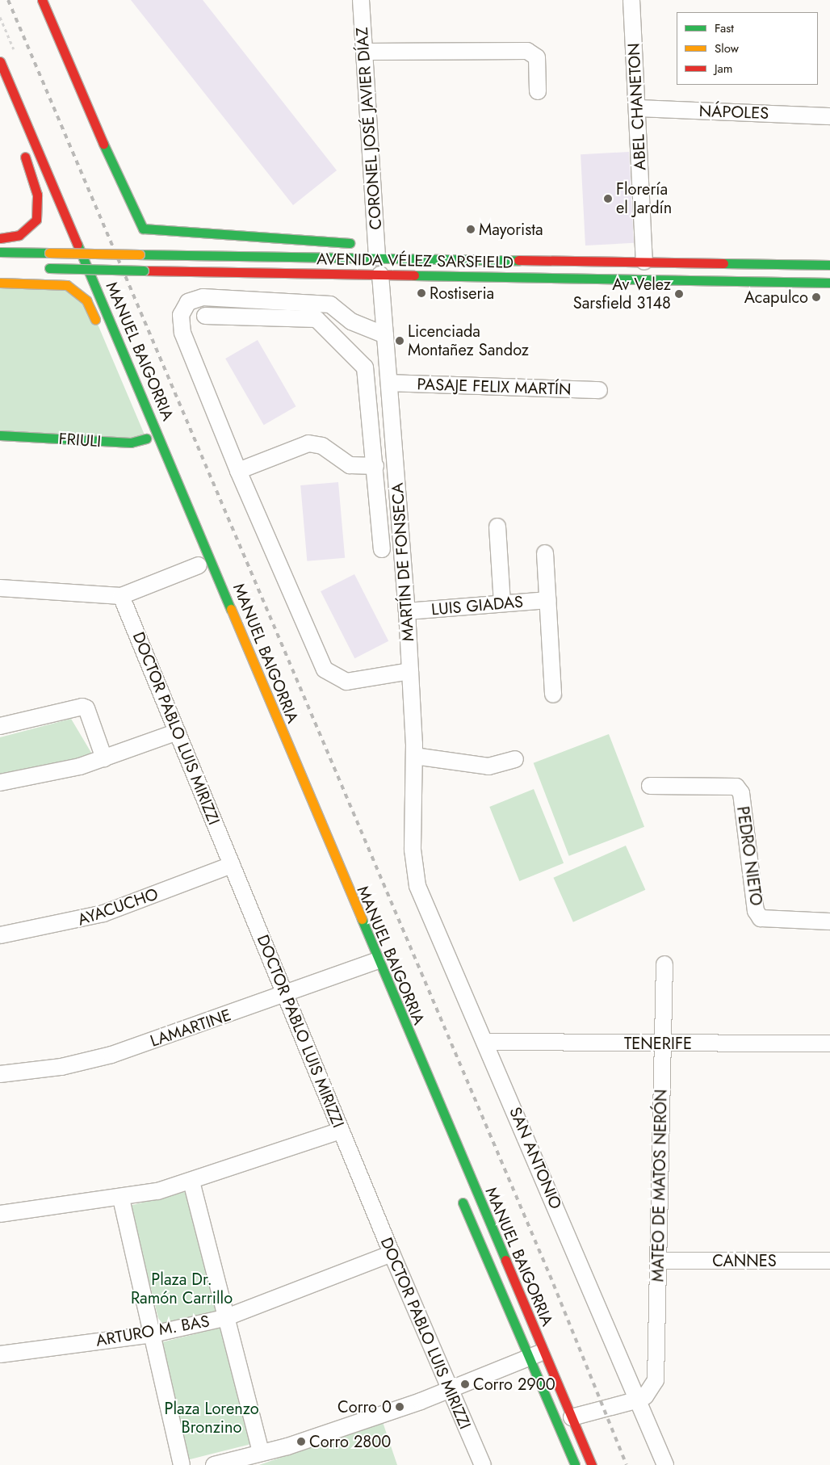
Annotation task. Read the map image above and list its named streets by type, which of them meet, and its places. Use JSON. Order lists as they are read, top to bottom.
{
  "streets": {
    "main road": ["AVENIDA VÉLEZ SARSFIELD", "MANUEL BAIGORRIA", "FRIULI"],
    "street": [
      "ABEL CHANETON",
      "NÁPOLES",
      "CORONEL JOSÉ JAVIER DÍAZ",
      "PASAJE FELIX MARTÍN",
      "MARTÍN DE FONSECA",
      "LUIS GIADAS",
      "DOCTOR PABLO LUIS MIRIZZI",
      "PEDRO NIETO",
      "AYACUCHO",
      "LAMARTINE",
      "TENERIFE",
      "SAN ANTONIO",
      "MATEO DE MATOS NERÓN",
      "CANNES",
      "ARTURO M. BAS"
    ]
  },
  "crossings": [
    ["ABEL CHANETON", "NÁPOLES"],
    ["ABEL CHANETON", "AVENIDA VÉLEZ SARSFIELD"],
    ["CORONEL JOSÉ JAVIER DÍAZ", "AVENIDA VÉLEZ SARSFIELD"],
    ["AVENIDA VÉLEZ SARSFIELD", "MARTÍN DE FONSECA"],
    ["MANUEL BAIGORRIA", "FRIULI"],
    ["MANUEL BAIGORRIA", "LAMARTINE"],
    ["PASAJE FELIX MARTÍN", "MARTÍN DE FONSECA"],
    ["MARTÍN DE FONSECA", "LUIS GIADAS"],
    ["MARTÍN DE FONSECA", "SAN ANTONIO"],
    ["DOCTOR PABLO LUIS MIRIZZI", "AYACUCHO"],
    ["DOCTOR PABLO LUIS MIRIZZI", "LAMARTINE"],
    ["DOCTOR PABLO LUIS MIRIZZI", "ARTURO M. BAS"],
    ["TENERIFE", "SAN ANTONIO"],
    ["TENERIFE", "MATEO DE MATOS NERÓN"],
    ["SAN ANTONIO", "MATEO DE MATOS NERÓN"],
    ["MATEO DE MATOS NERÓN", "CANNES"]
  ],
  "parks": ["Plaza Dr. Ramón Carrillo", "Plaza Lorenzo Bronzino"],
  "places": [
    "Florería el Jardín",
    "Mayorista",
    "Rostiseria",
    "Av Velez Sarsfield 3148",
    "Acapulco",
    "Licenciada Montañez Sandoz",
    "Corro 2900",
    "Corro 0",
    "Corro 2800"
  ],
  "legend": ["Fast", "Slow", "Jam"]
}
